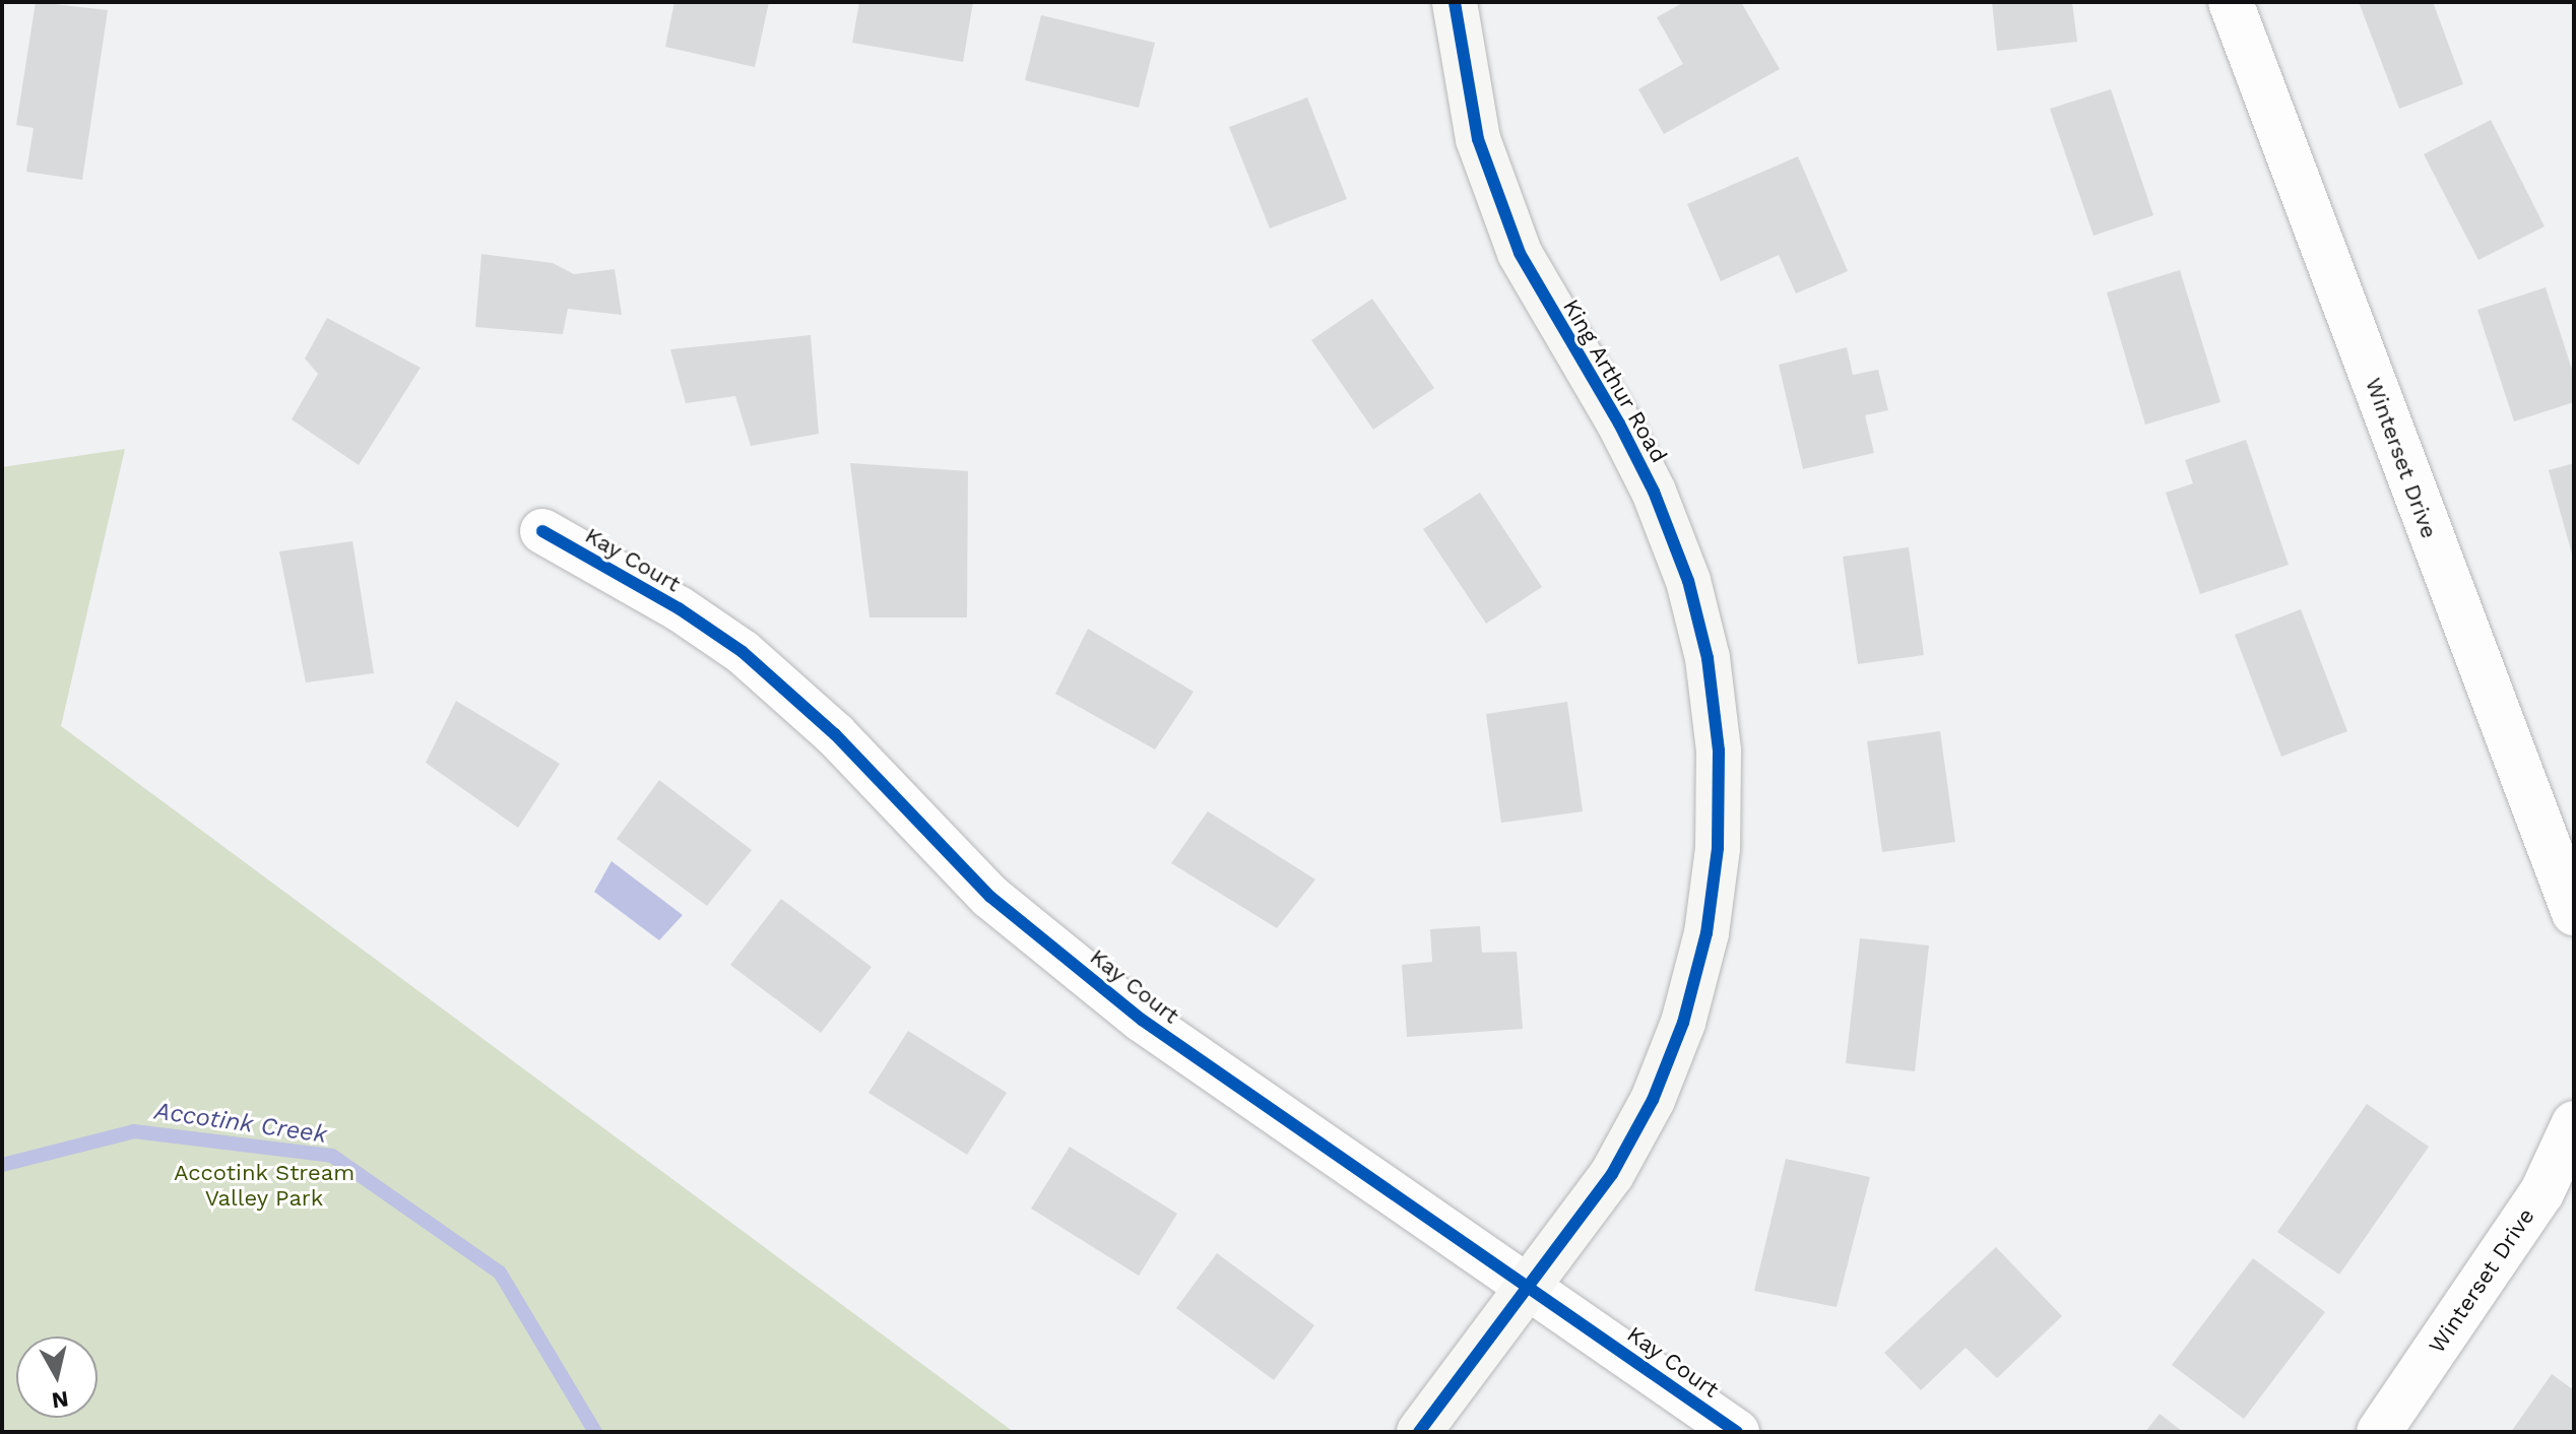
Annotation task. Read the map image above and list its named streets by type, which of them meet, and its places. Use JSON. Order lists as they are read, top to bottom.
{
  "streets": {
    "street": ["King Arthur Road", "Winterset Drive", "Kay Court"]
  },
  "crossings": [
    ["King Arthur Road", "Kay Court"]
  ],
  "water": ["Accotink Creek"],
  "parks": ["Accotink Stream Valley Park"],
  "north": "bottom"
}
